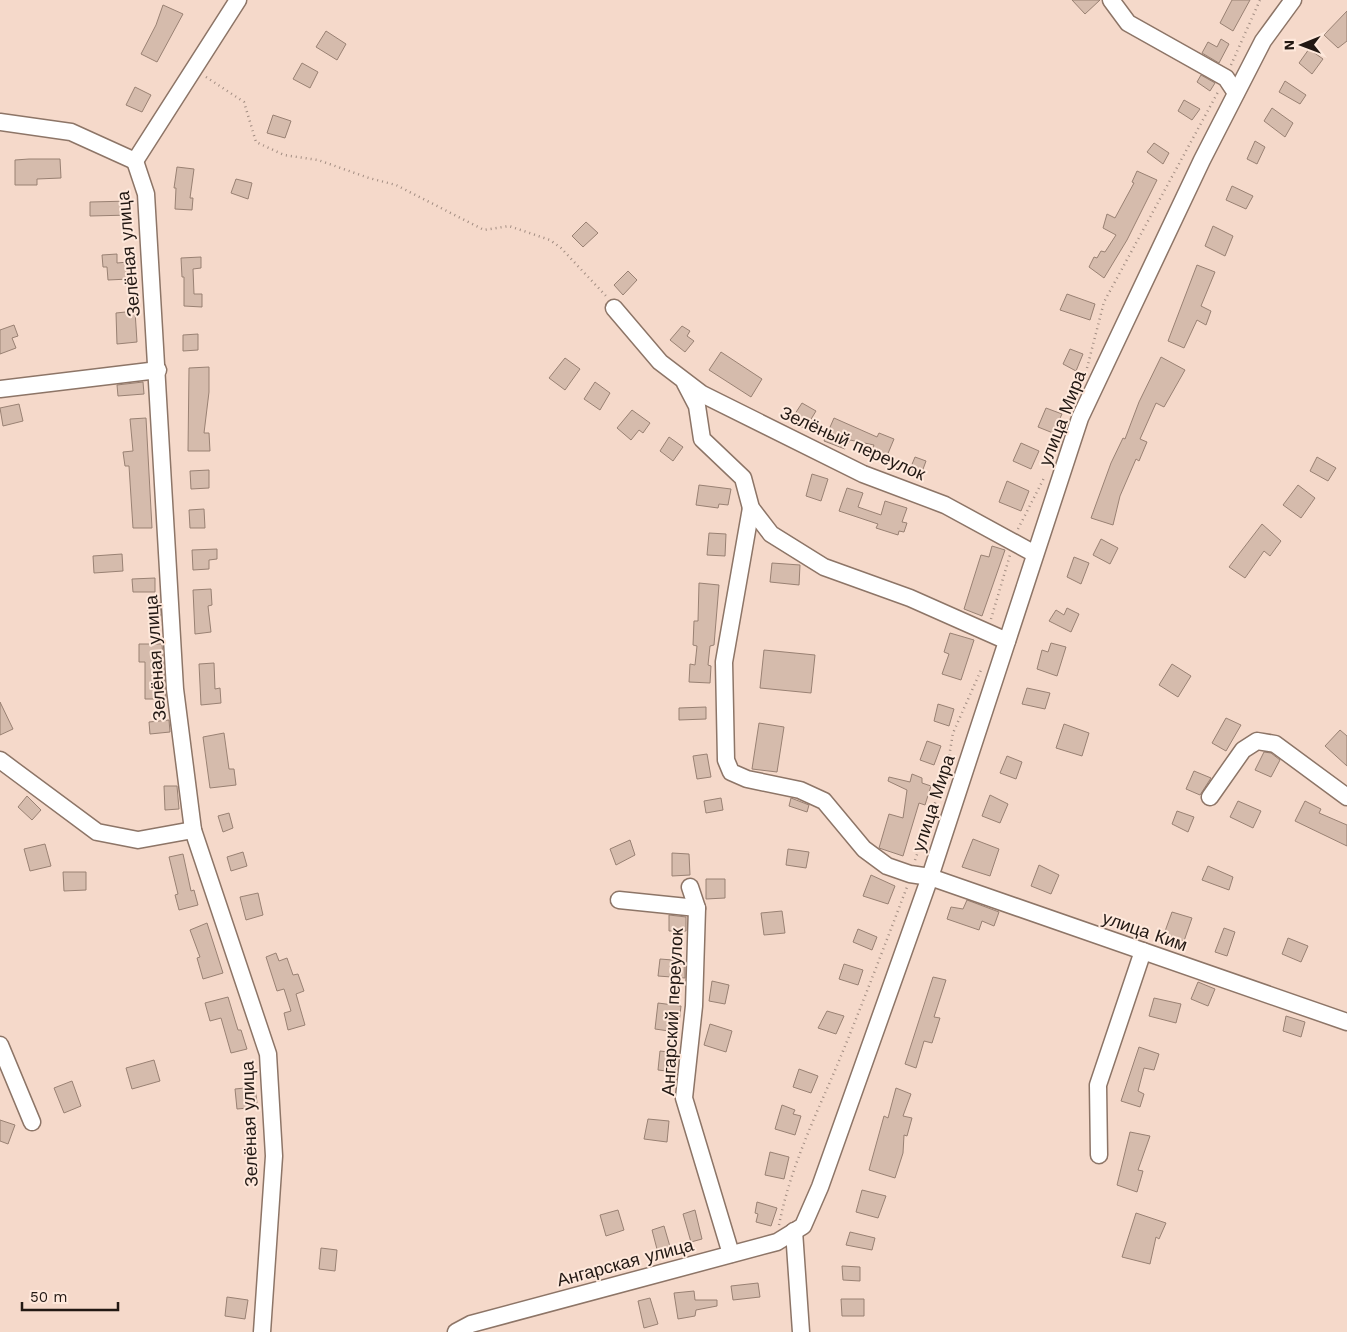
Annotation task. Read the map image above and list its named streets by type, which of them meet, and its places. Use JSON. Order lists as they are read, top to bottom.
{
  "streets": {
    "street": [
      "Зелёная улица",
      "улица Мира",
      "Зелёный переулок",
      "улица Ким",
      "Ангарский переулок",
      "Ангарская улица"
    ]
  },
  "crossings": [
    ["улица Мира", "Зелёный переулок"],
    ["улица Мира", "улица Ким"],
    ["улица Мира", "Ангарская улица"],
    ["Зелёный переулок", "улица Ким"],
    ["Ангарский переулок", "Ангарская улица"]
  ],
  "scale_bar": "50 m",
  "north": "left"
}
